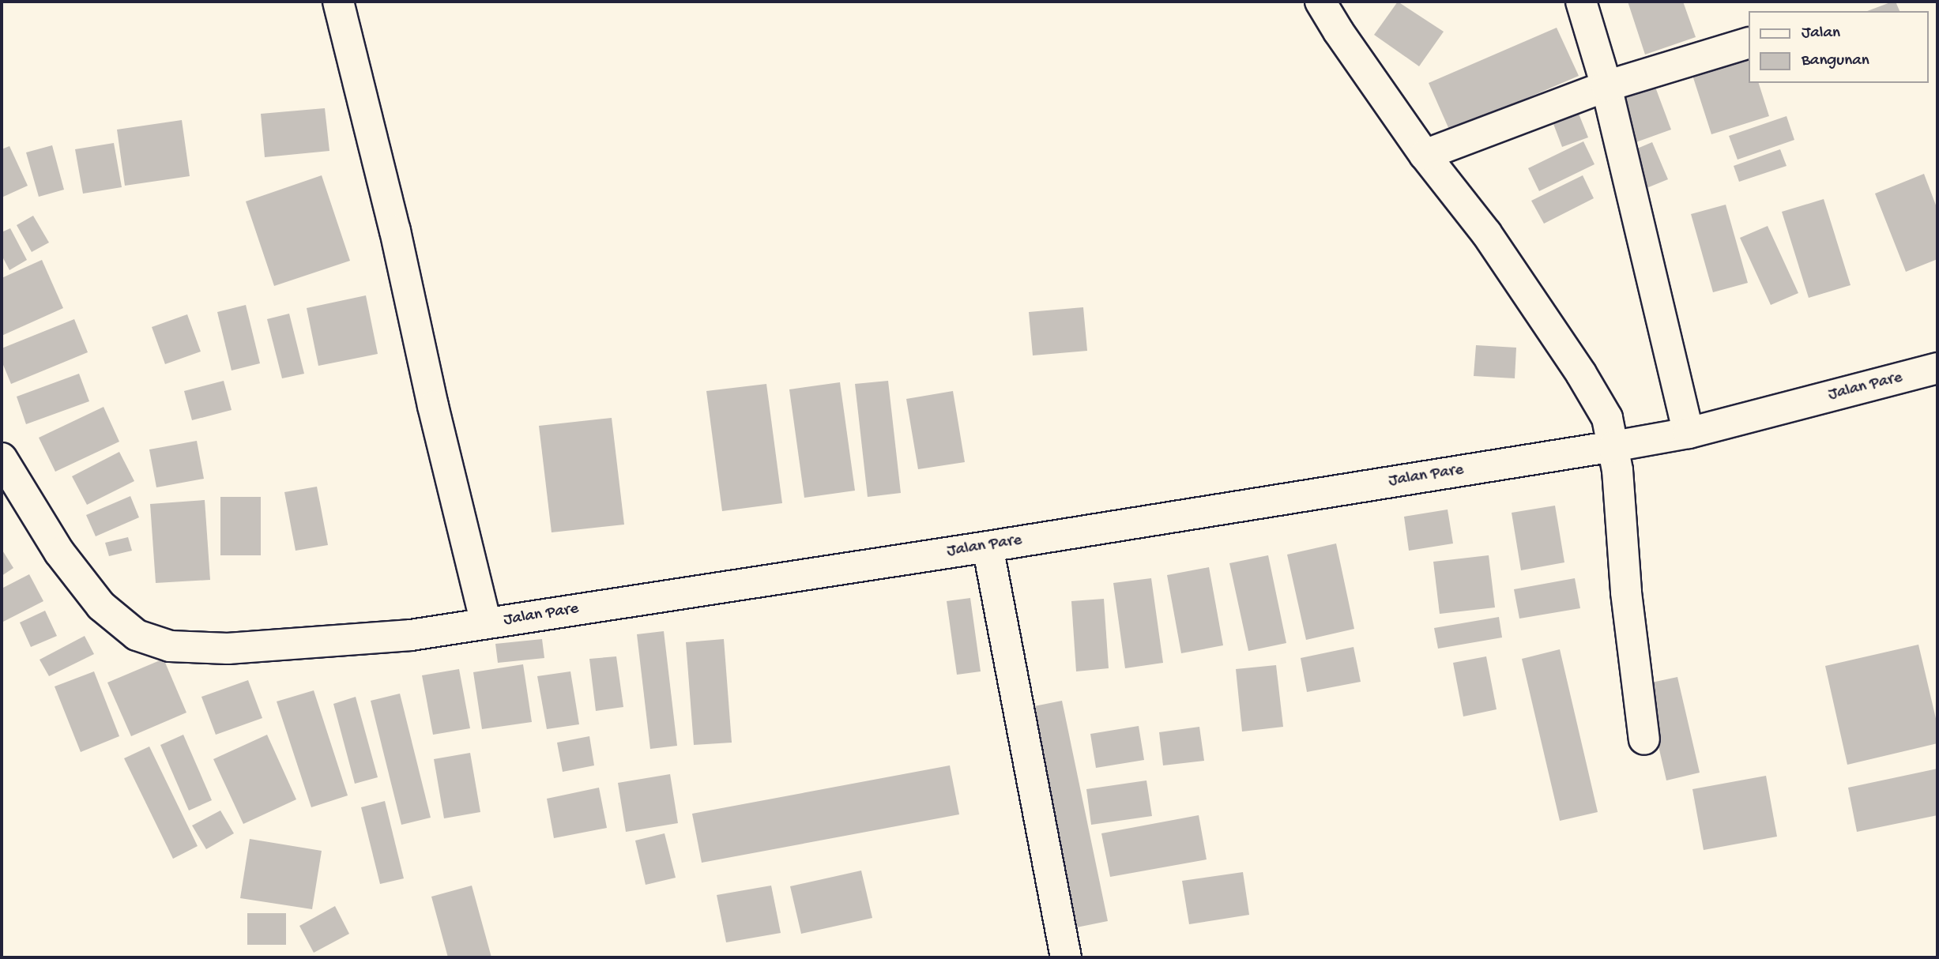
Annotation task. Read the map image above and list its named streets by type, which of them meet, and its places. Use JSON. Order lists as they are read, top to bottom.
{
  "streets": {
    "street": ["Jalan Pare"]
  },
  "legend": ["Jalan", "Bangunan"]
}
